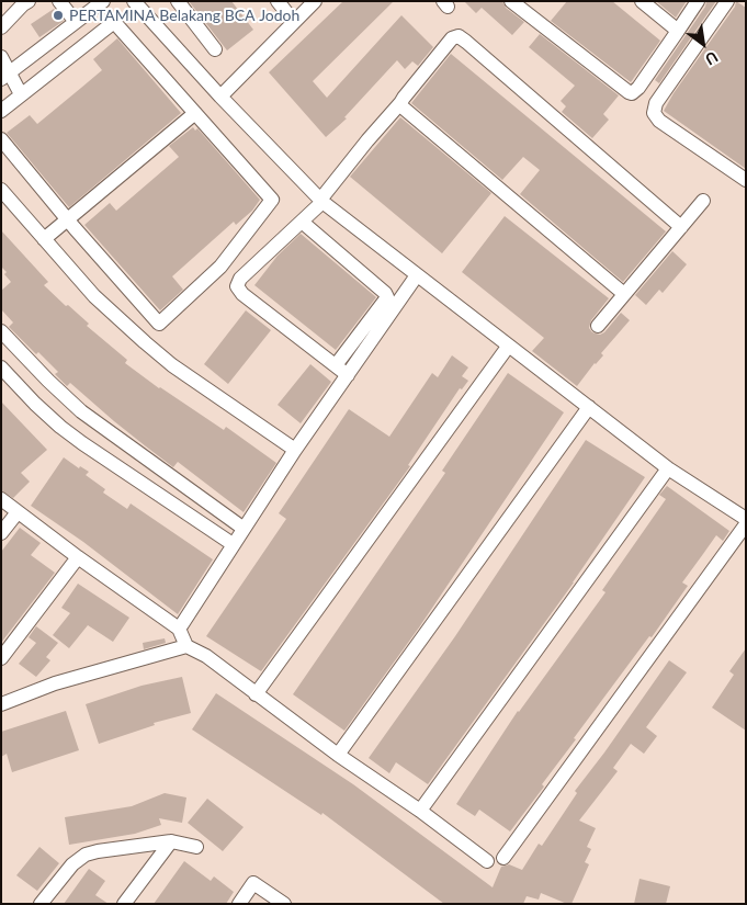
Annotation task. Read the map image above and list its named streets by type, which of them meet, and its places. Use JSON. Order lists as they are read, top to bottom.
{
  "places": ["PERTAMINA Belakang BCA Jodoh"],
  "north": "bottom right"
}
